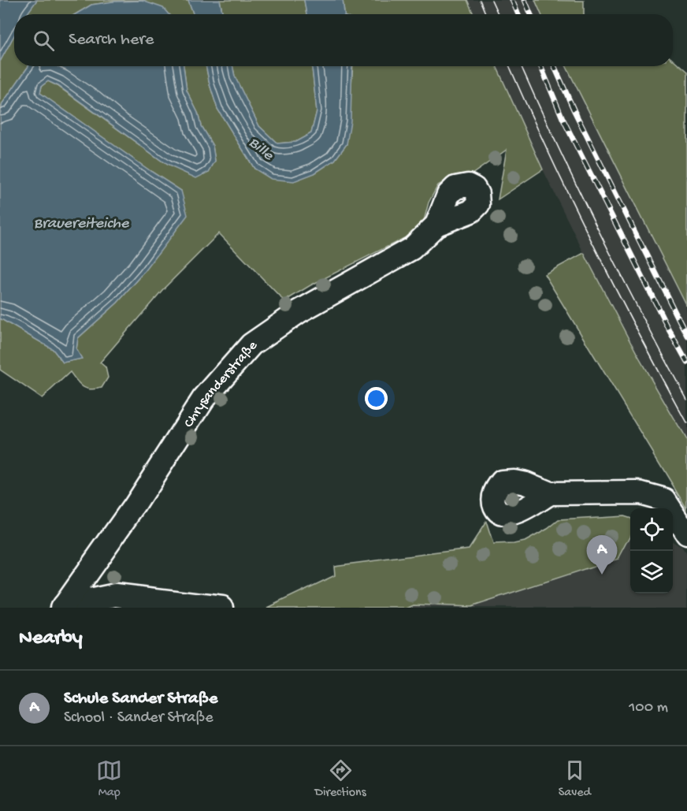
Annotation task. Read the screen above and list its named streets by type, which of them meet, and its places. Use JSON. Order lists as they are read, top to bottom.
{
  "streets": {
    "street": ["Chrysanderstraße"]
  },
  "water": ["Bille", "Brauereiteiche"],
  "page": {
    "search": "Search here",
    "pins": "A",
    "heading": "Nearby",
    "list": [
      {
        "mark": "A",
        "name": "Schule Sander Straße",
        "note": "School · Sander Straße",
        "value": "100 m"
      }
    ],
    "nav": ["Map", "Directions", "Saved"]
  }
}
